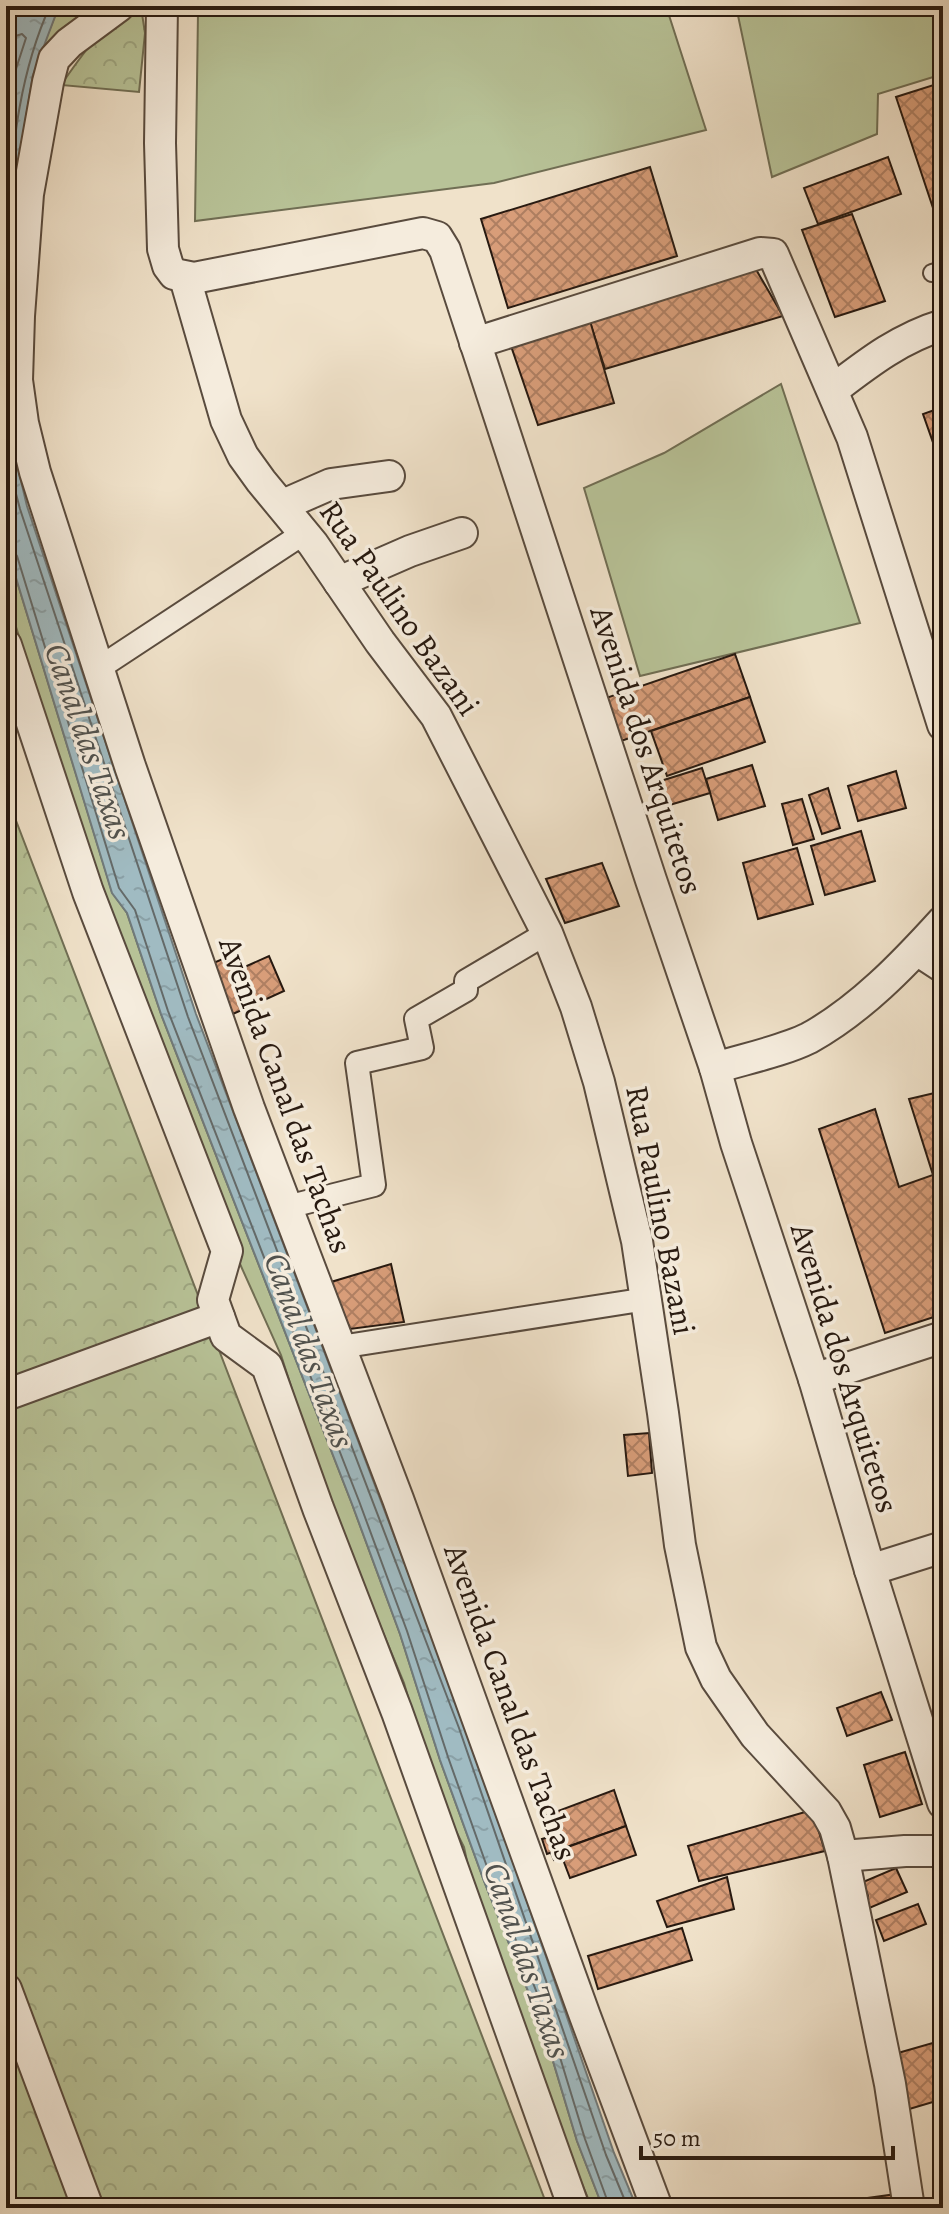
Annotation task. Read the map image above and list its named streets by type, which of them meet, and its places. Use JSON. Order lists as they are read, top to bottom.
{
  "streets": {
    "street": ["Rua Paulino Bazani", "Avenida dos Arquitetos", "Avenida Canal das Tachas"]
  },
  "crossings": [
    ["Rua Paulino Bazani", "Avenida dos Arquitetos"]
  ],
  "water": ["Canal das Taxas"],
  "scale_bar": "50 m"
}
